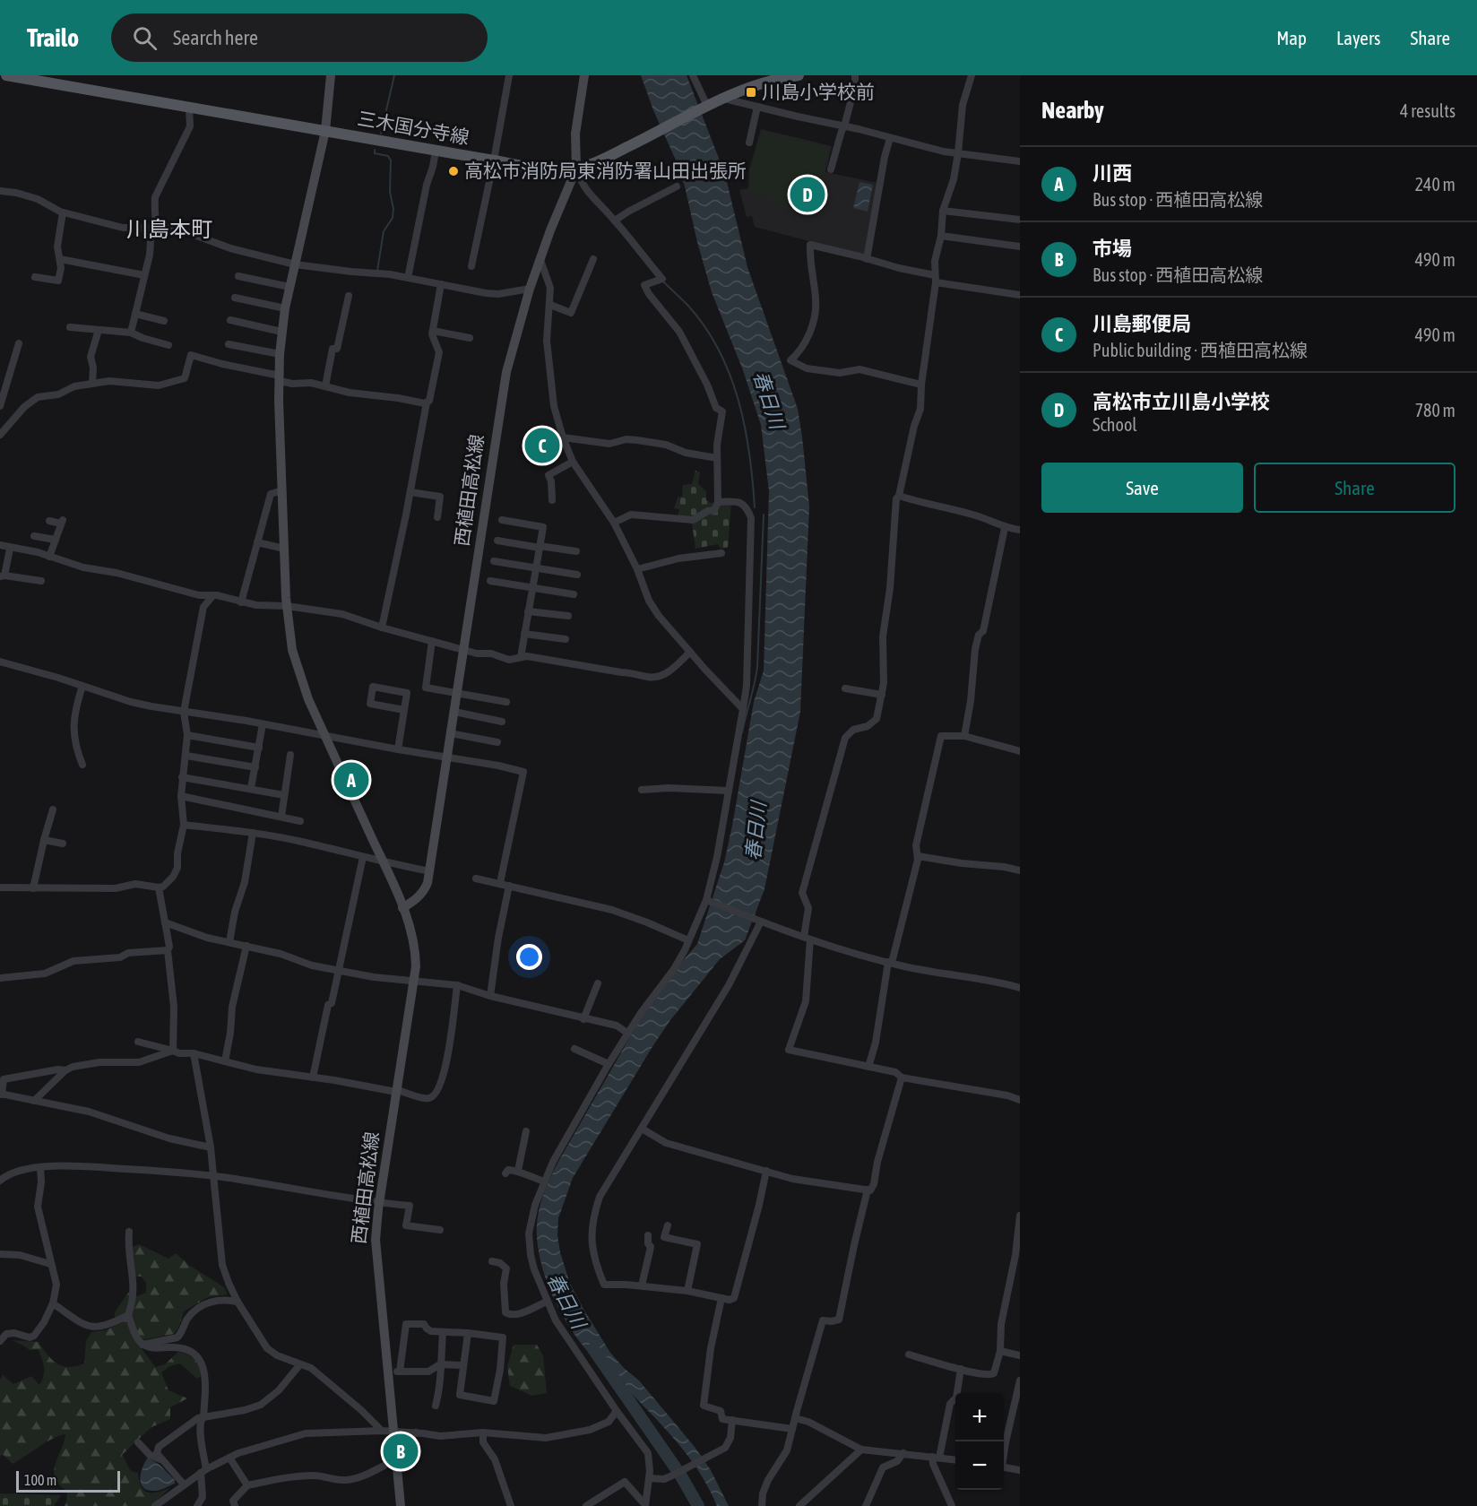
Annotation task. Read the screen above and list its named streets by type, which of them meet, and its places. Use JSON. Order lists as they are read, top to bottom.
{
  "streets": {
    "main road": ["三木国分寺線", "西植田高松線"]
  },
  "crossings": [
    ["三木国分寺線", "西植田高松線"]
  ],
  "districts": ["川島本町"],
  "water": ["春日川"],
  "places": {
    "transit": ["川島小学校前"],
    "other": ["高松市消防局東消防署山田出張所"]
  },
  "scale_bar": "100 m",
  "page": {
    "header": "Trailo",
    "search": "Search here",
    "nav": ["Map", "Layers", "Share"],
    "heading": ["Nearby", "4 results"],
    "list": [
      {
        "mark": "A",
        "name": "川西",
        "note": "Bus stop · 西植田高松線",
        "value": "240 m"
      },
      {
        "mark": "B",
        "name": "市場",
        "note": "Bus stop · 西植田高松線",
        "value": "490 m"
      },
      {
        "mark": "C",
        "name": "川島郵便局",
        "note": "Public building · 西植田高松線",
        "value": "490 m"
      },
      {
        "mark": "D",
        "name": "高松市立川島小学校",
        "note": "School",
        "value": "780 m"
      }
    ],
    "pins": [
      "D",
      "C",
      "A",
      "B"
    ],
    "buttons": ["Save", "Share"],
    "map_buttons": ["+", "−"],
    "scale": "100 m"
  }
}
